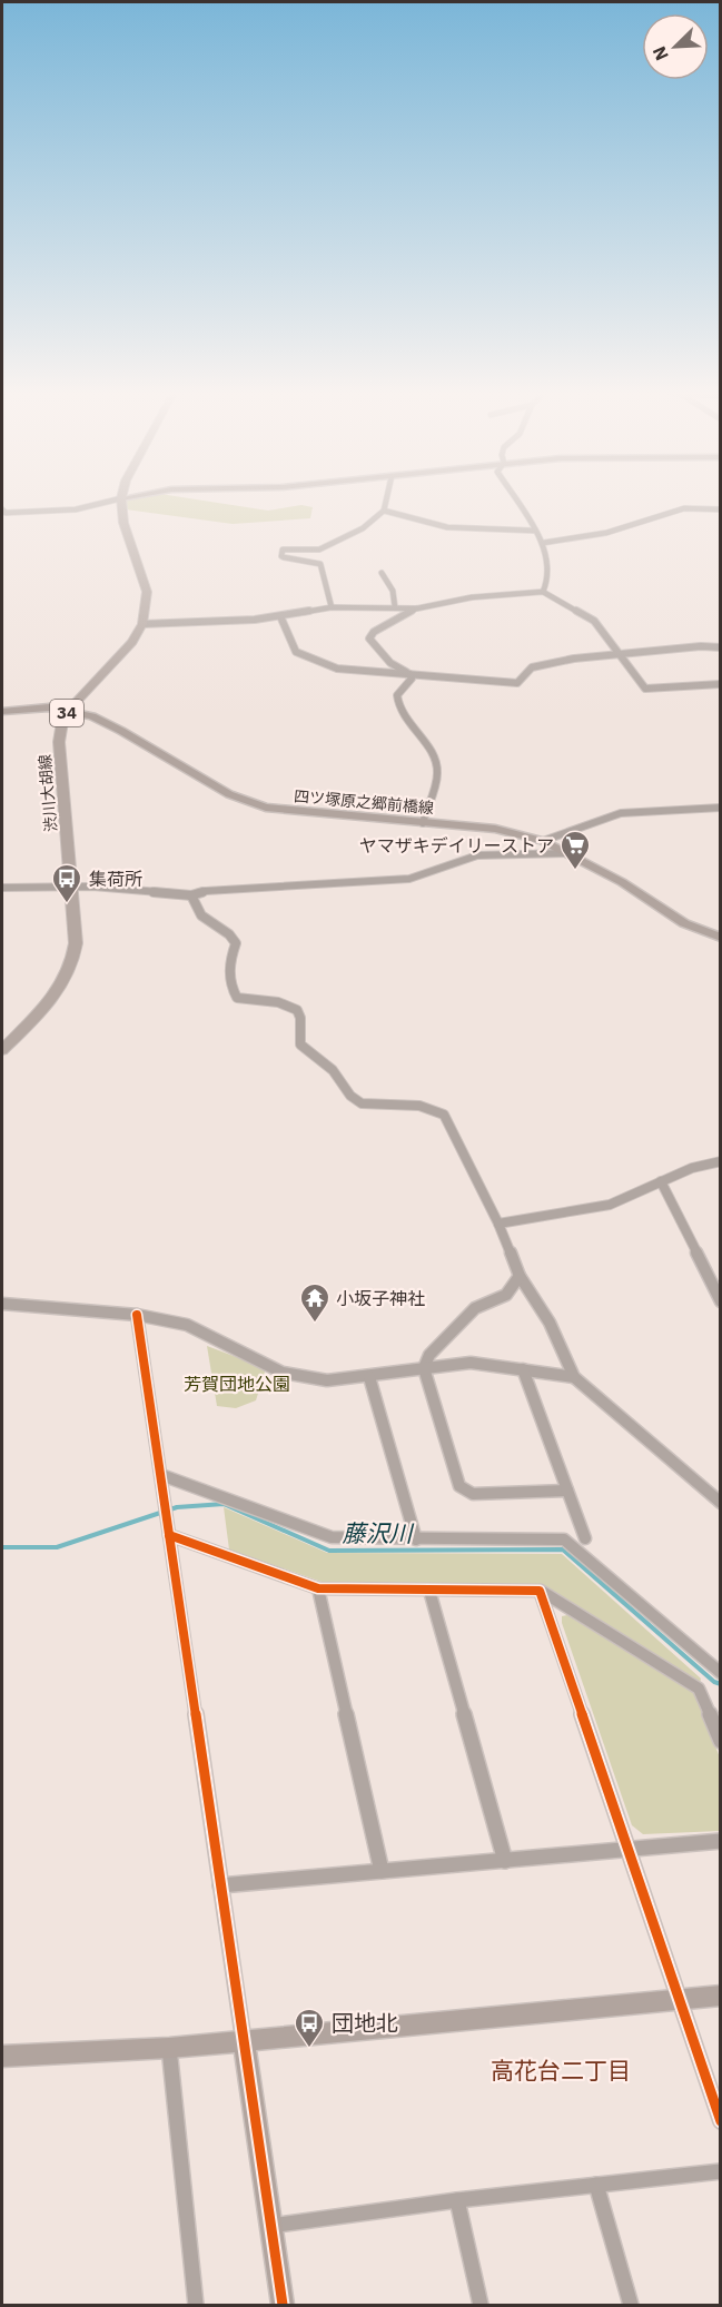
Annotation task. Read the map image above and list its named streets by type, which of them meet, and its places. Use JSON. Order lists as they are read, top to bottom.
{
  "streets": {
    "main road": ["34", "渋川大胡線"],
    "street": ["四ツ塚原之郷前橋線"]
  },
  "crossings": [
    ["渋川大胡線", "四ツ塚原之郷前橋線"]
  ],
  "districts": ["高花台二丁目"],
  "water": ["藤沢川"],
  "parks": ["芳賀団地公園"],
  "places": {
    "supermarket": ["ヤマザキデイリーストア"],
    "bus stop": ["集荷所", "団地北"],
    "temple": ["小坂子神社"]
  },
  "north": "bottom left"
}
